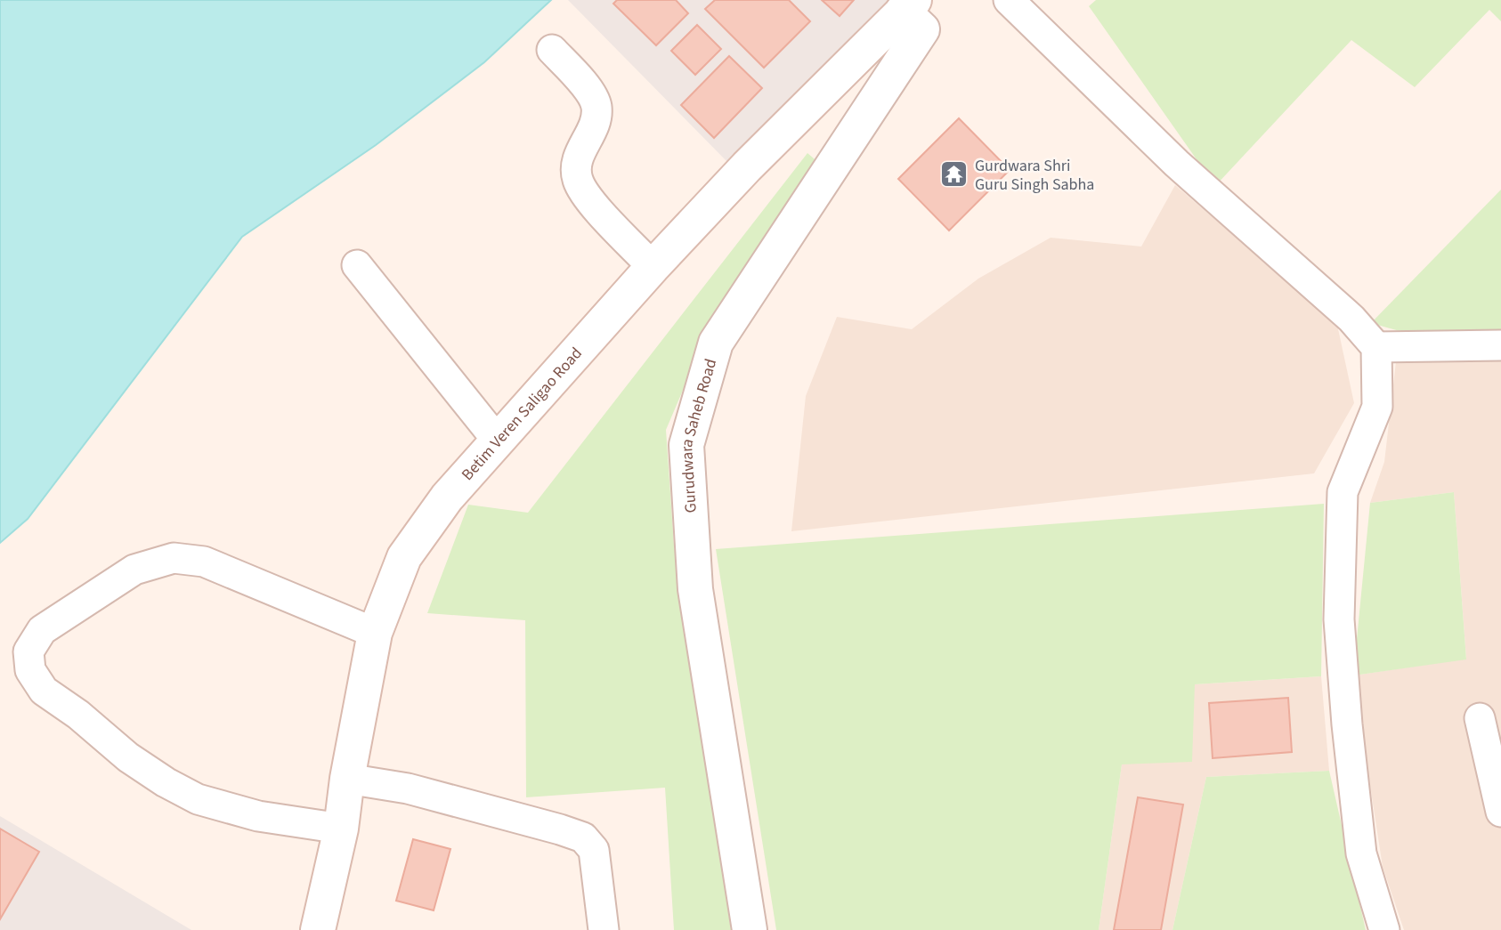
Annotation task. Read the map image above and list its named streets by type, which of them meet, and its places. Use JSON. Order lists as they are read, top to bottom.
{
  "streets": {
    "main road": ["Betim Veren Saligao Road", "Gurudwara Saheb Road"]
  },
  "crossings": [
    ["Betim Veren Saligao Road", "Gurudwara Saheb Road"]
  ],
  "places": {
    "temple": ["Gurdwara Shri Guru Singh Sabha"]
  }
}
